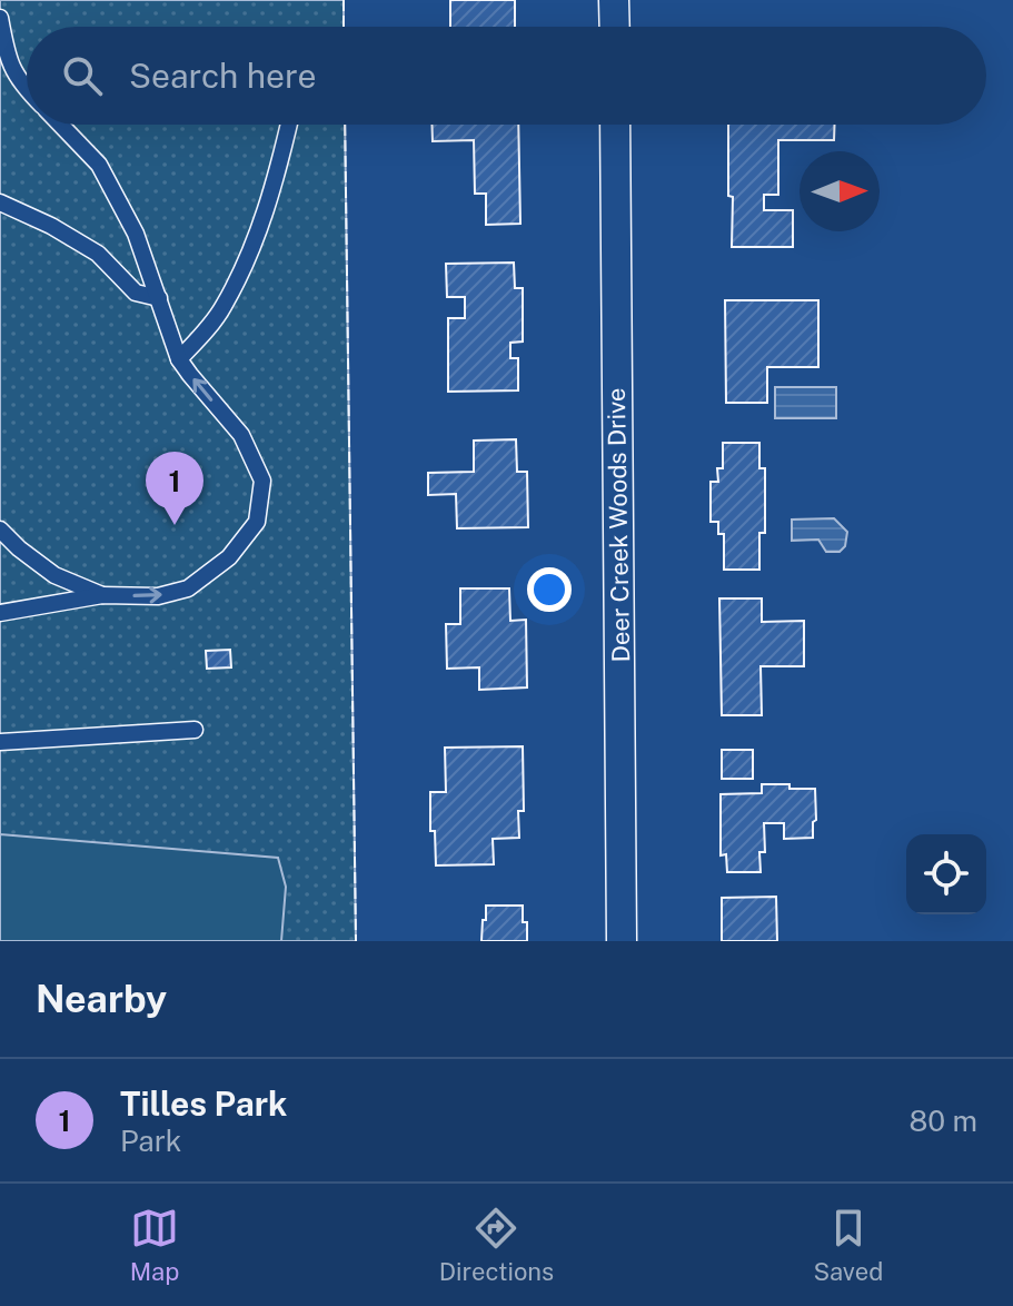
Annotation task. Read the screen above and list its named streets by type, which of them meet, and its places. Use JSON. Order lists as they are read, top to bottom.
{
  "streets": {
    "street": ["Deer Creek Woods Drive"]
  },
  "north": "right",
  "page": {
    "search": "Search here",
    "pins": "1",
    "heading": "Nearby",
    "list": [
      {
        "mark": "1",
        "name": "Tilles Park",
        "note": "Park",
        "value": "80 m"
      }
    ],
    "nav": ["Map", "Directions", "Saved"]
  }
}
